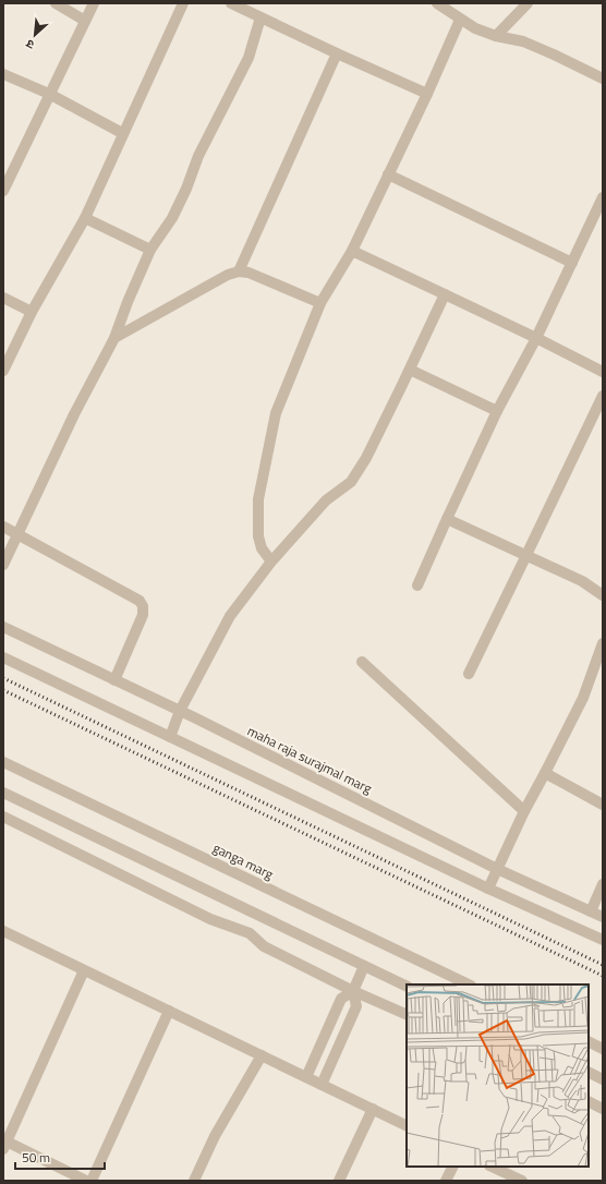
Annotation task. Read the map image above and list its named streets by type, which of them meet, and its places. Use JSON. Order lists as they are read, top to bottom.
{
  "streets": {
    "street": ["maha raja surajmal marg", "ganga marg"]
  },
  "scale_bar": "50 m",
  "north": "bottom left"
}
